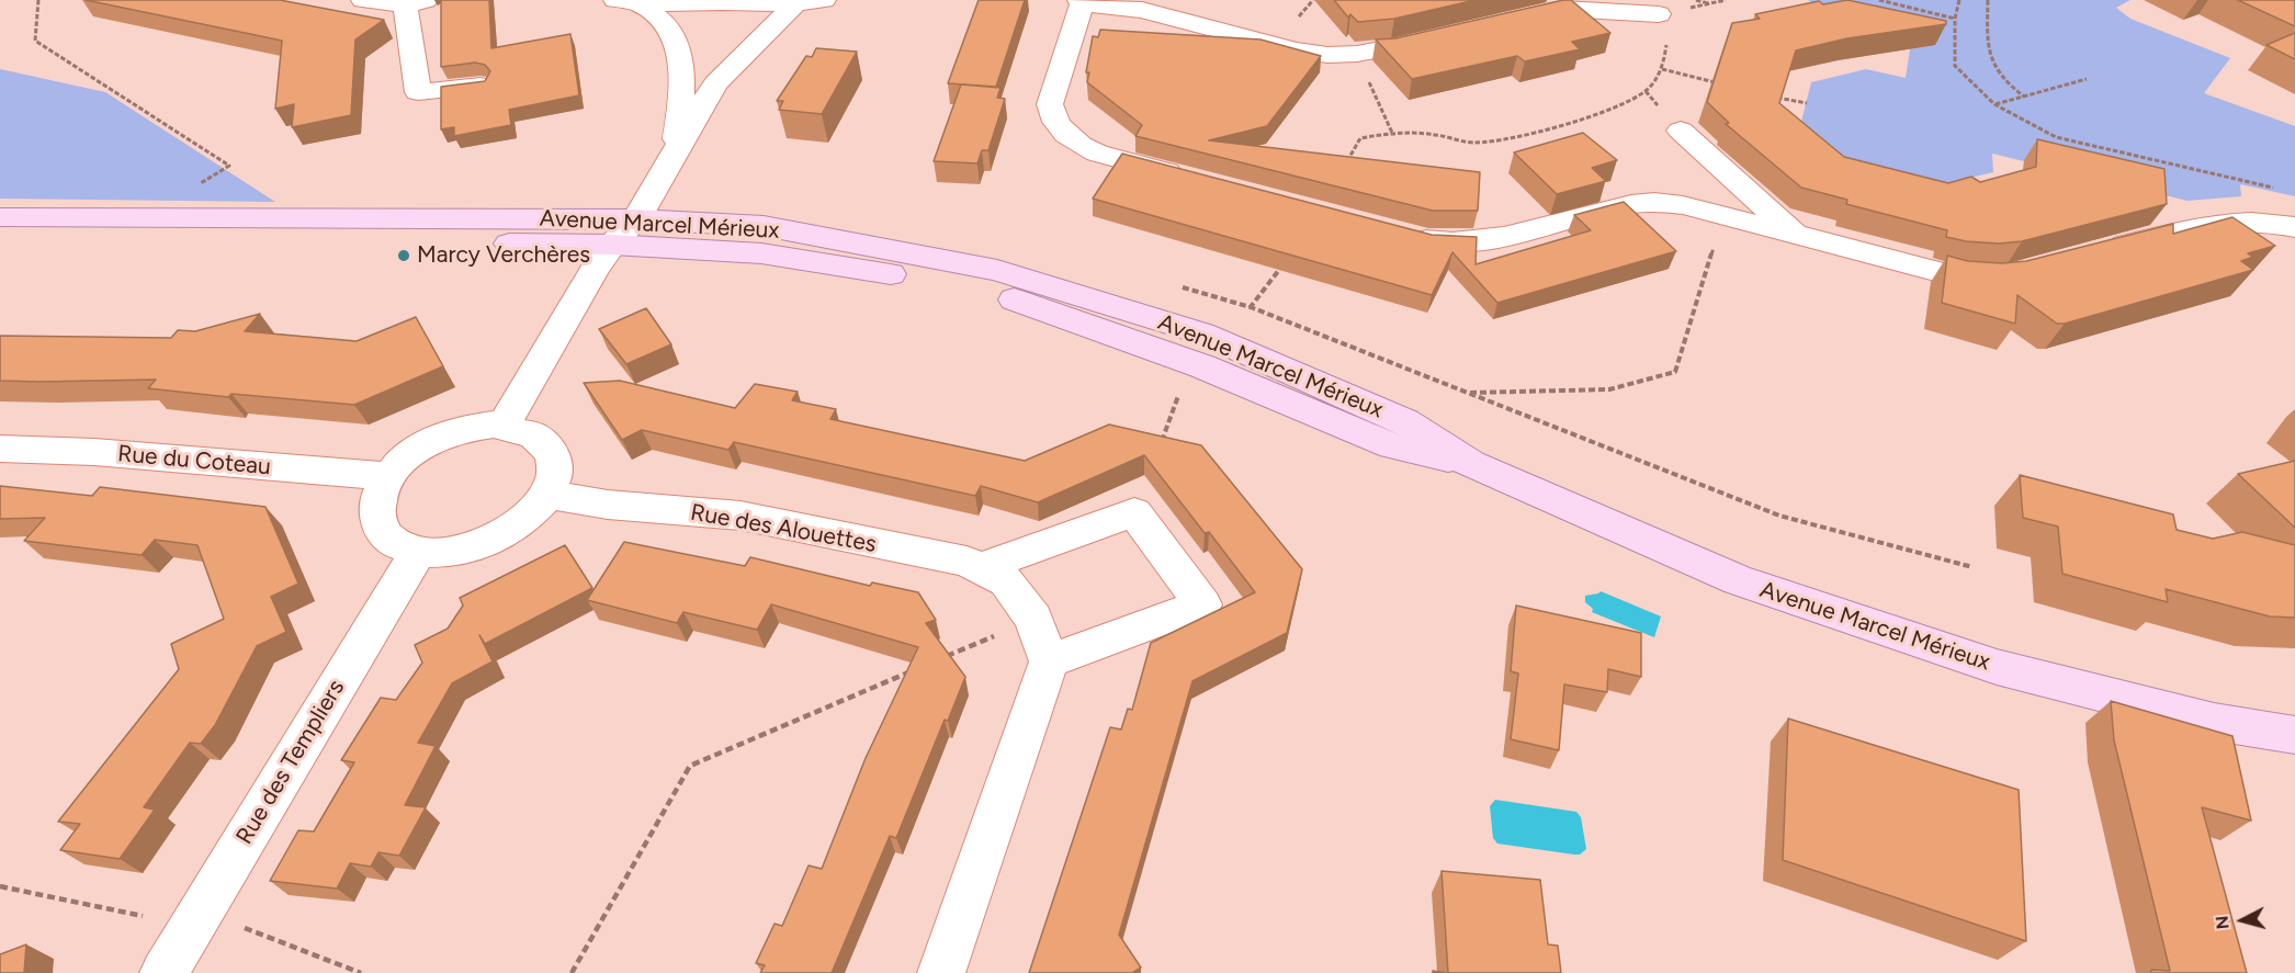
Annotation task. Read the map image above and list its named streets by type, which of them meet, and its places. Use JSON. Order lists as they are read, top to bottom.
{
  "streets": {
    "main road": ["Avenue Marcel Mérieux"],
    "street": ["Rue du Coteau", "Rue des Alouettes", "Rue des Templiers"]
  },
  "crossings": [
    ["Rue du Coteau", "Rue des Alouettes"],
    ["Rue du Coteau", "Rue des Templiers"],
    ["Rue des Alouettes", "Rue des Templiers"]
  ],
  "places": ["Marcy Verchères"],
  "north": "left"
}
